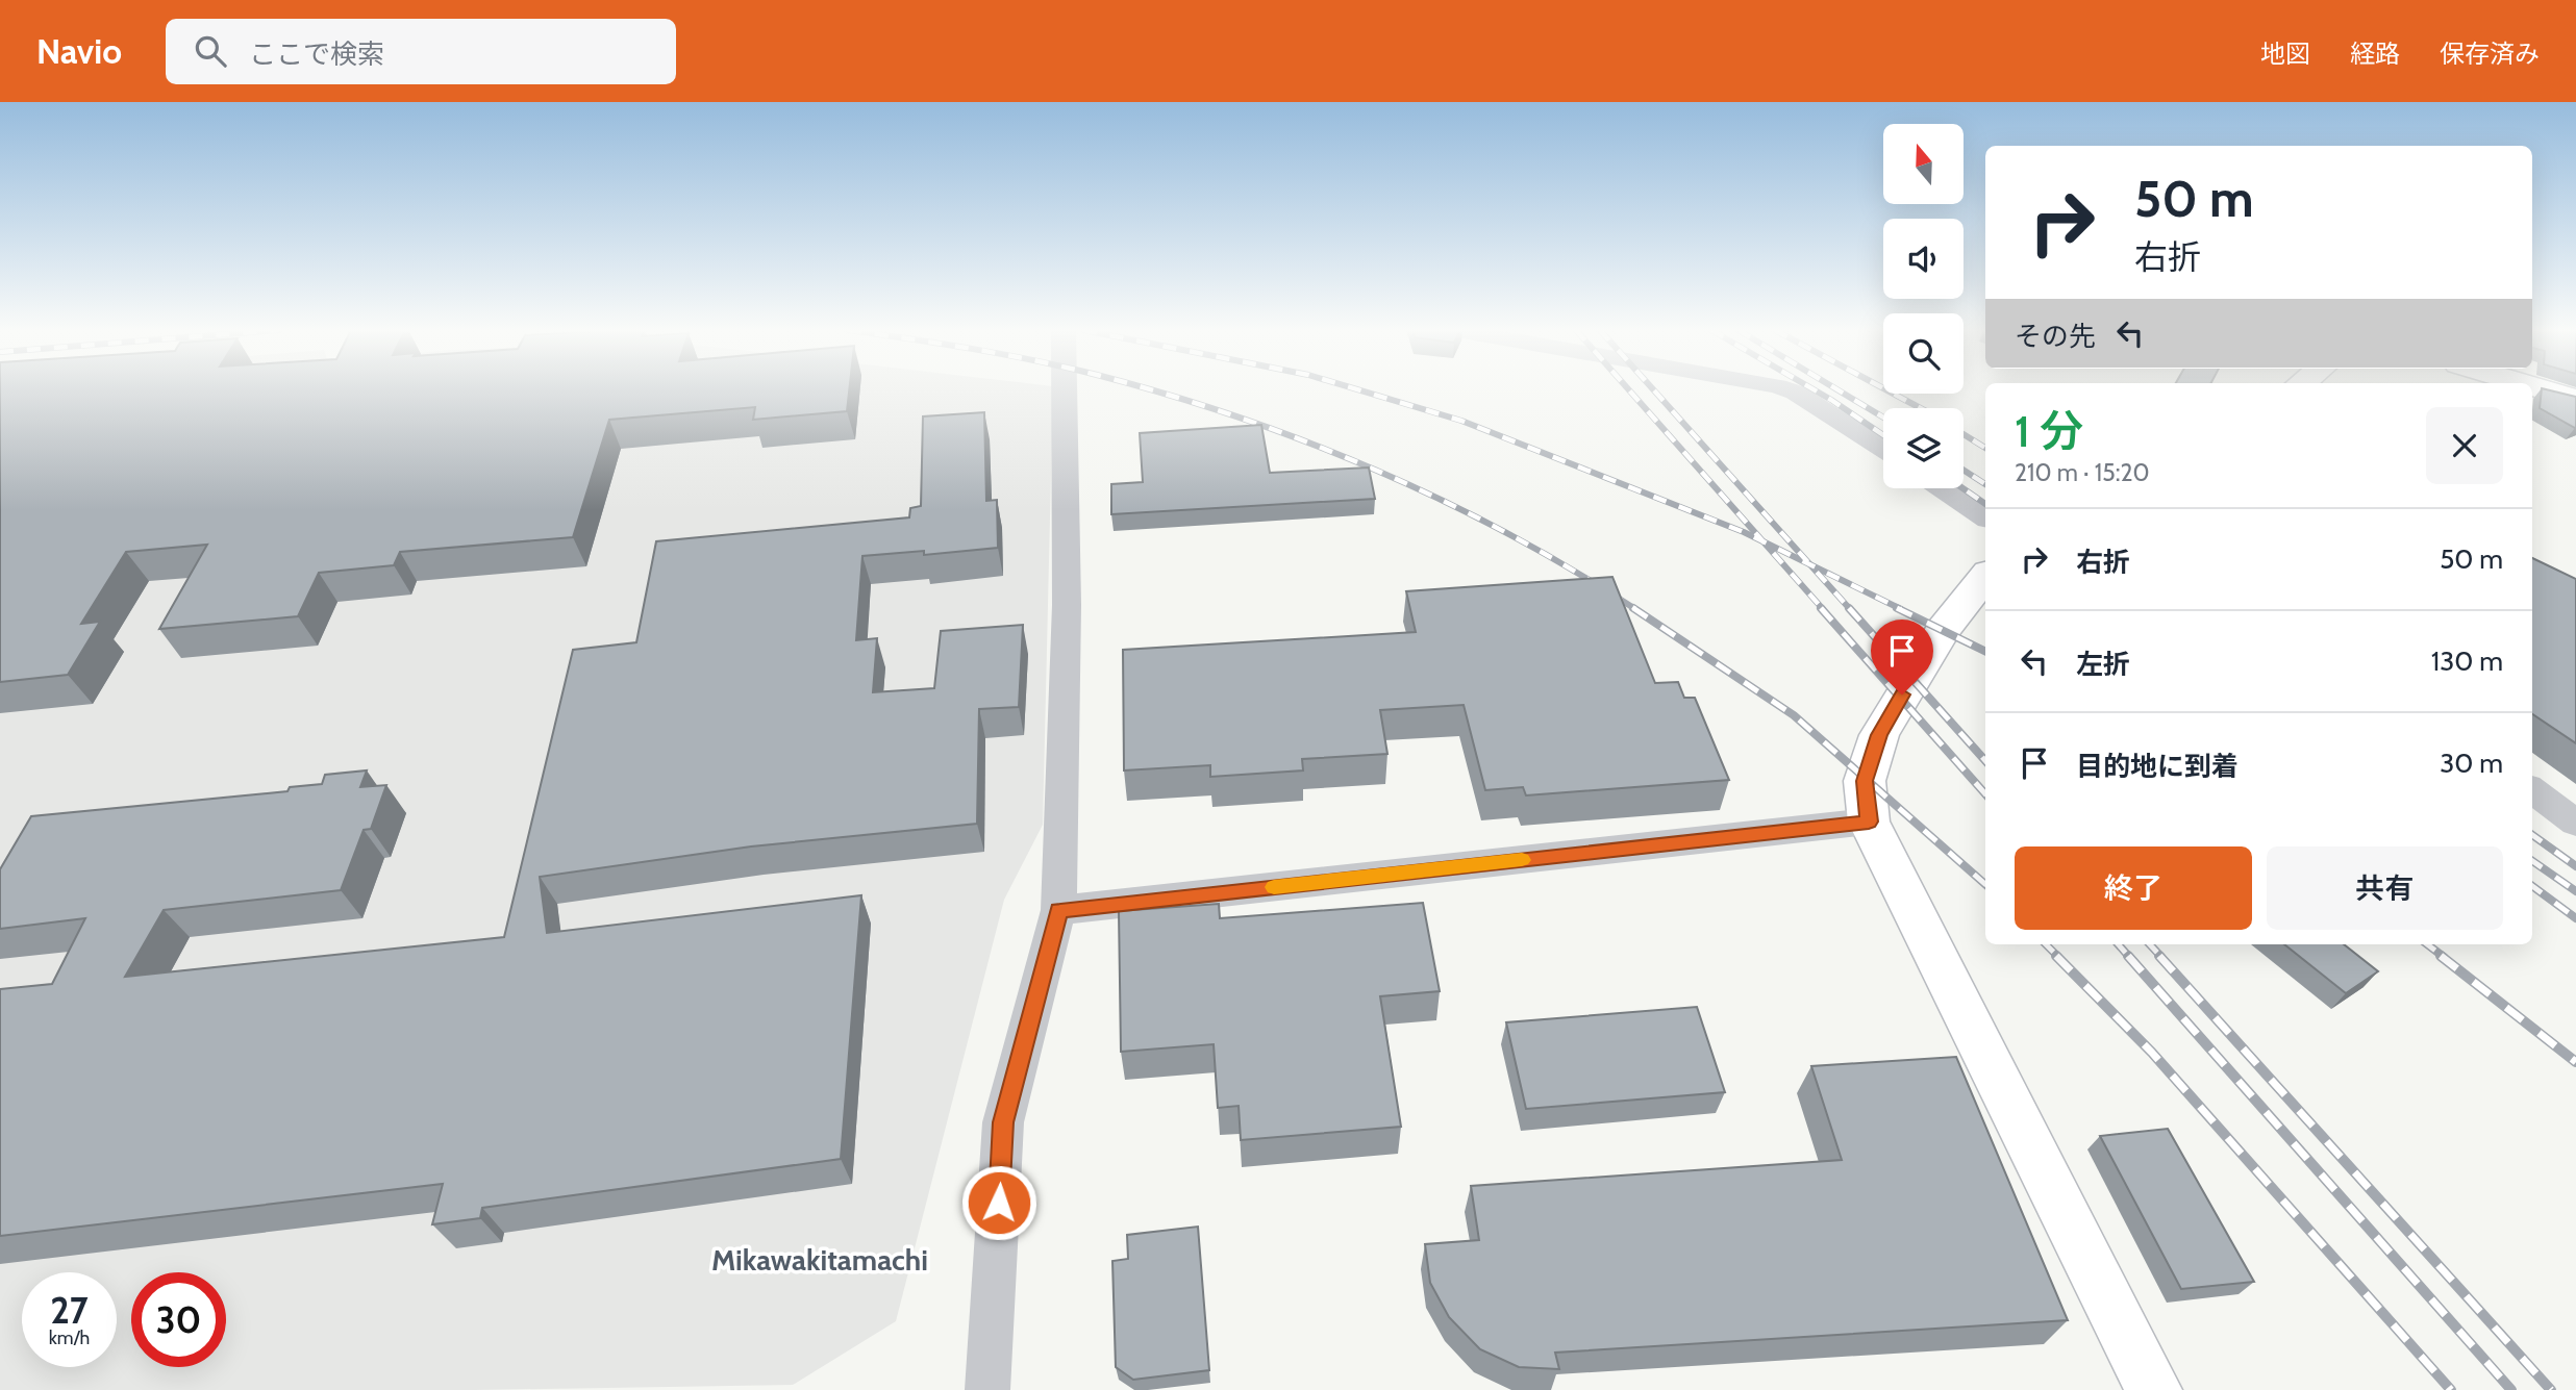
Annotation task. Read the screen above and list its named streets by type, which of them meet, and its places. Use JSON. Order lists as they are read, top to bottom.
{
  "districts": ["Mikawakitamachi"],
  "north": "top",
  "page": {
    "header": "Navio",
    "search": "ここで検索",
    "nav": ["地図", "経路", "保存済み"],
    "turn": ["50 m", "右折"],
    "then": "その先",
    "heading": ["1 分", "210 m · 15:20"],
    "list": [
      {
        "name": "右折",
        "value": "50 m"
      },
      {
        "name": "左折",
        "value": "130 m"
      },
      {
        "name": "目的地に到着",
        "value": "30 m"
      }
    ],
    "buttons": ["終了", "共有"],
    "speed": "27 km/h",
    "limit": "30"
  }
}
